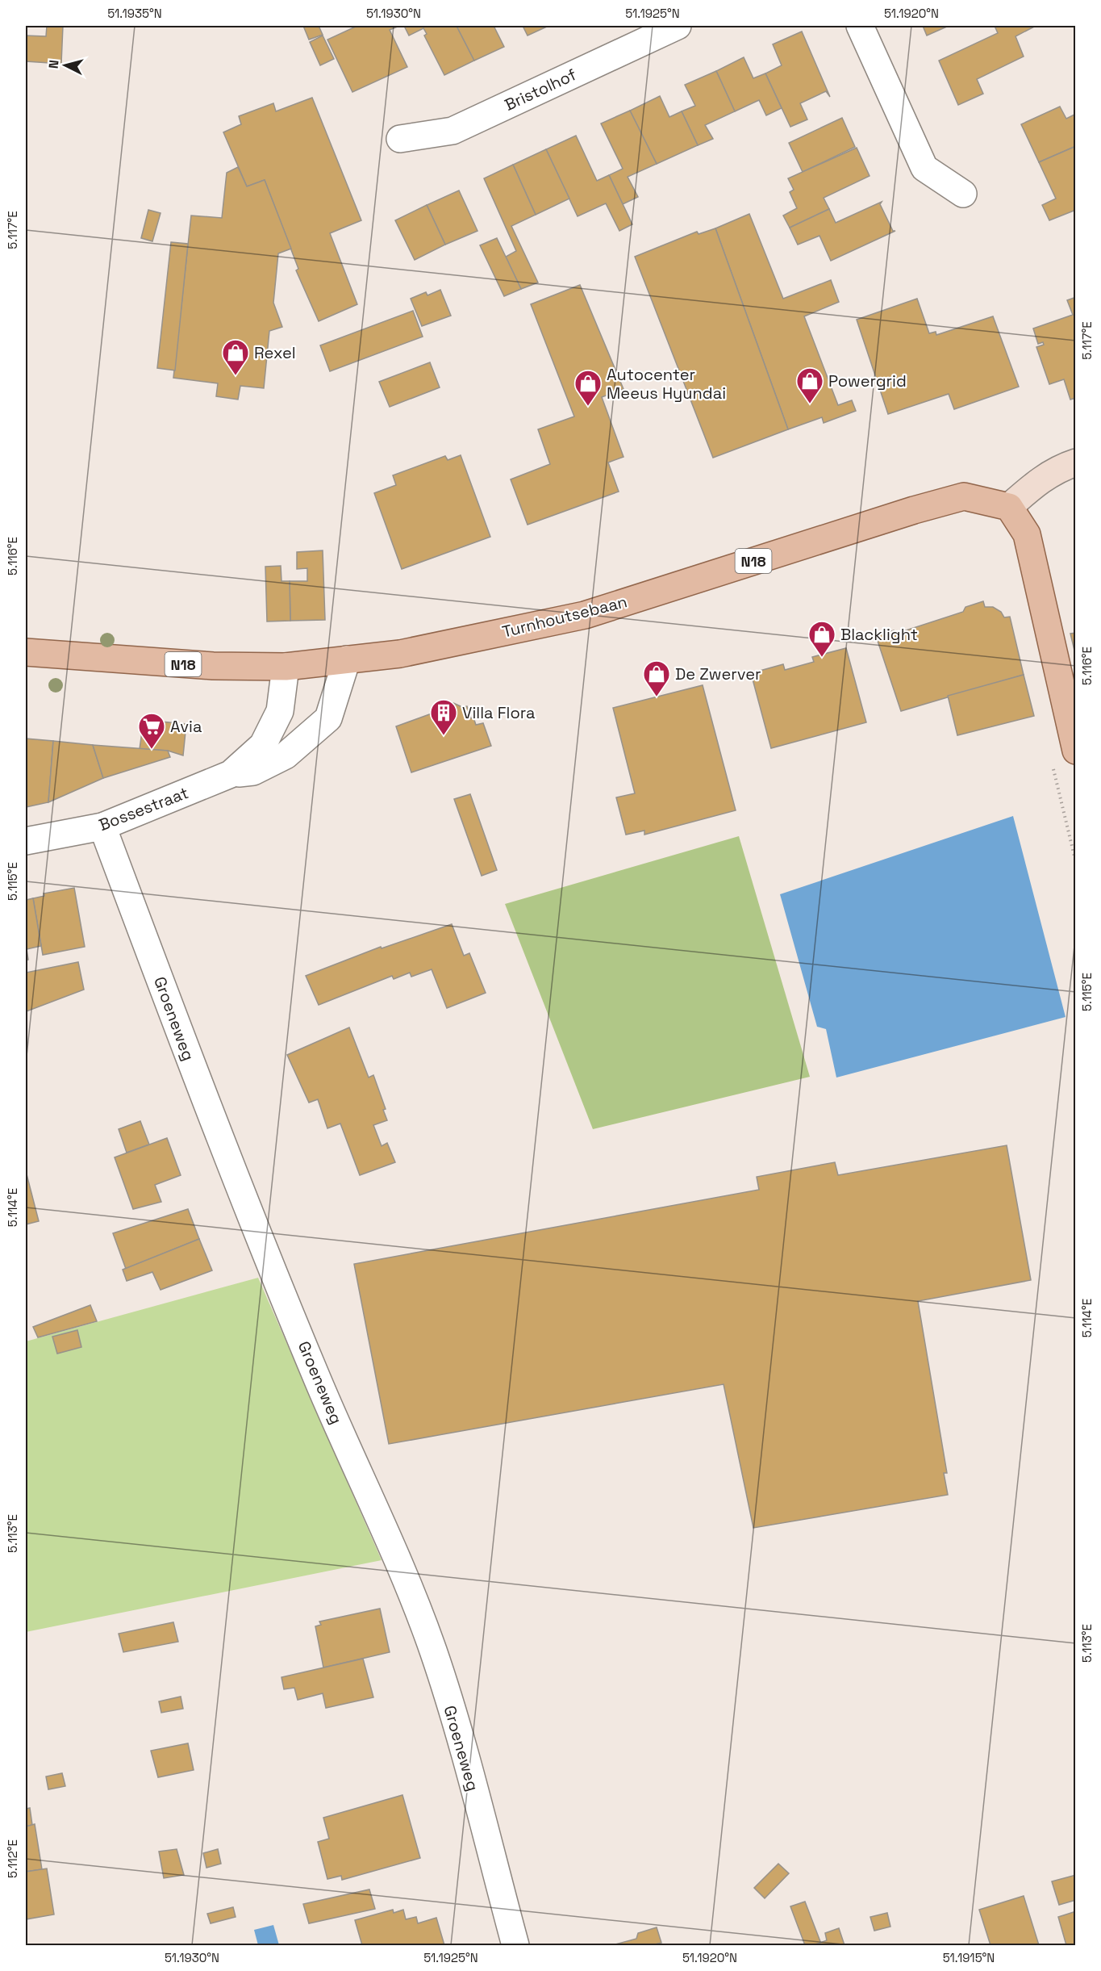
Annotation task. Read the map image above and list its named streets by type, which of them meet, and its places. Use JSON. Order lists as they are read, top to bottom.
{
  "streets": {
    "main road": ["N18", "Turnhoutsebaan"],
    "street": ["Bristolhof", "Bossestraat", "Groeneweg"]
  },
  "crossings": [
    ["Turnhoutsebaan", "Bossestraat"],
    ["Bossestraat", "Groeneweg"]
  ],
  "places": {
    "shop": [
      "Rexel",
      "Powergrid",
      "Autocenter Meeus Hyundai",
      "Blacklight",
      "De Zwerver"
    ],
    "building": ["Villa Flora"],
    "supermarket": ["Avia"]
  },
  "north": "left",
  "coordinates": [
    "51.1935°N",
    "51.1930°N",
    "51.1925°N",
    "51.1920°N",
    "5.117°E",
    "5.116°E",
    "5.115°E",
    "5.114°E",
    "5.113°E",
    "5.112°E",
    "51.1915°N"
  ]
}
